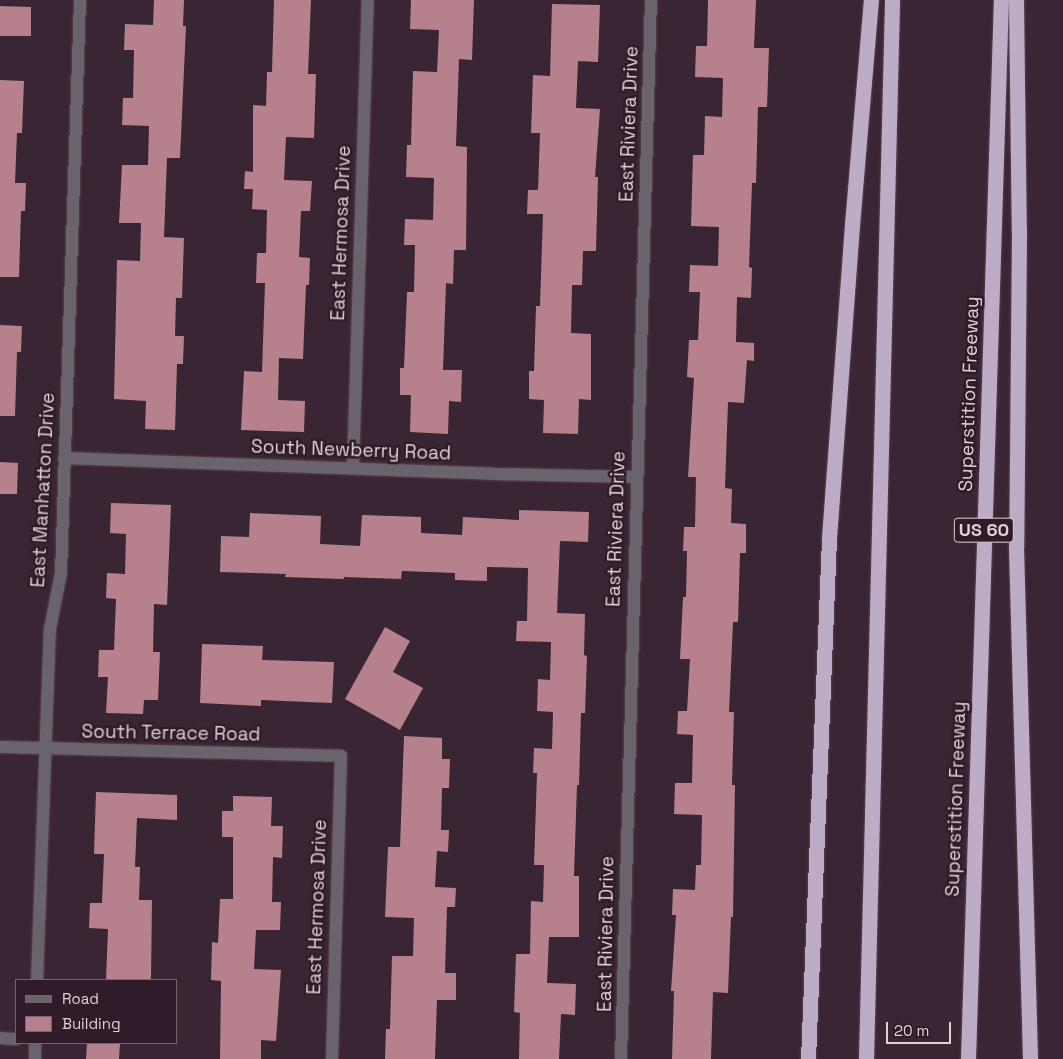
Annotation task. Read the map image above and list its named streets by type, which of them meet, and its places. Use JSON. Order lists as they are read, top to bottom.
{
  "streets": {
    "highway": ["Superstition Freeway", "US 60"],
    "street": [
      "East Riviera Drive",
      "East Hermosa Drive",
      "South Newberry Road",
      "East Manhatton Drive",
      "South Terrace Road"
    ]
  },
  "crossings": [
    ["East Riviera Drive", "South Newberry Road"],
    ["East Hermosa Drive", "South Newberry Road"],
    ["East Hermosa Drive", "South Terrace Road"],
    ["South Newberry Road", "East Manhatton Drive"],
    ["East Manhatton Drive", "South Terrace Road"]
  ],
  "legend": ["Road", "Building"],
  "scale_bar": "20 m"
}
